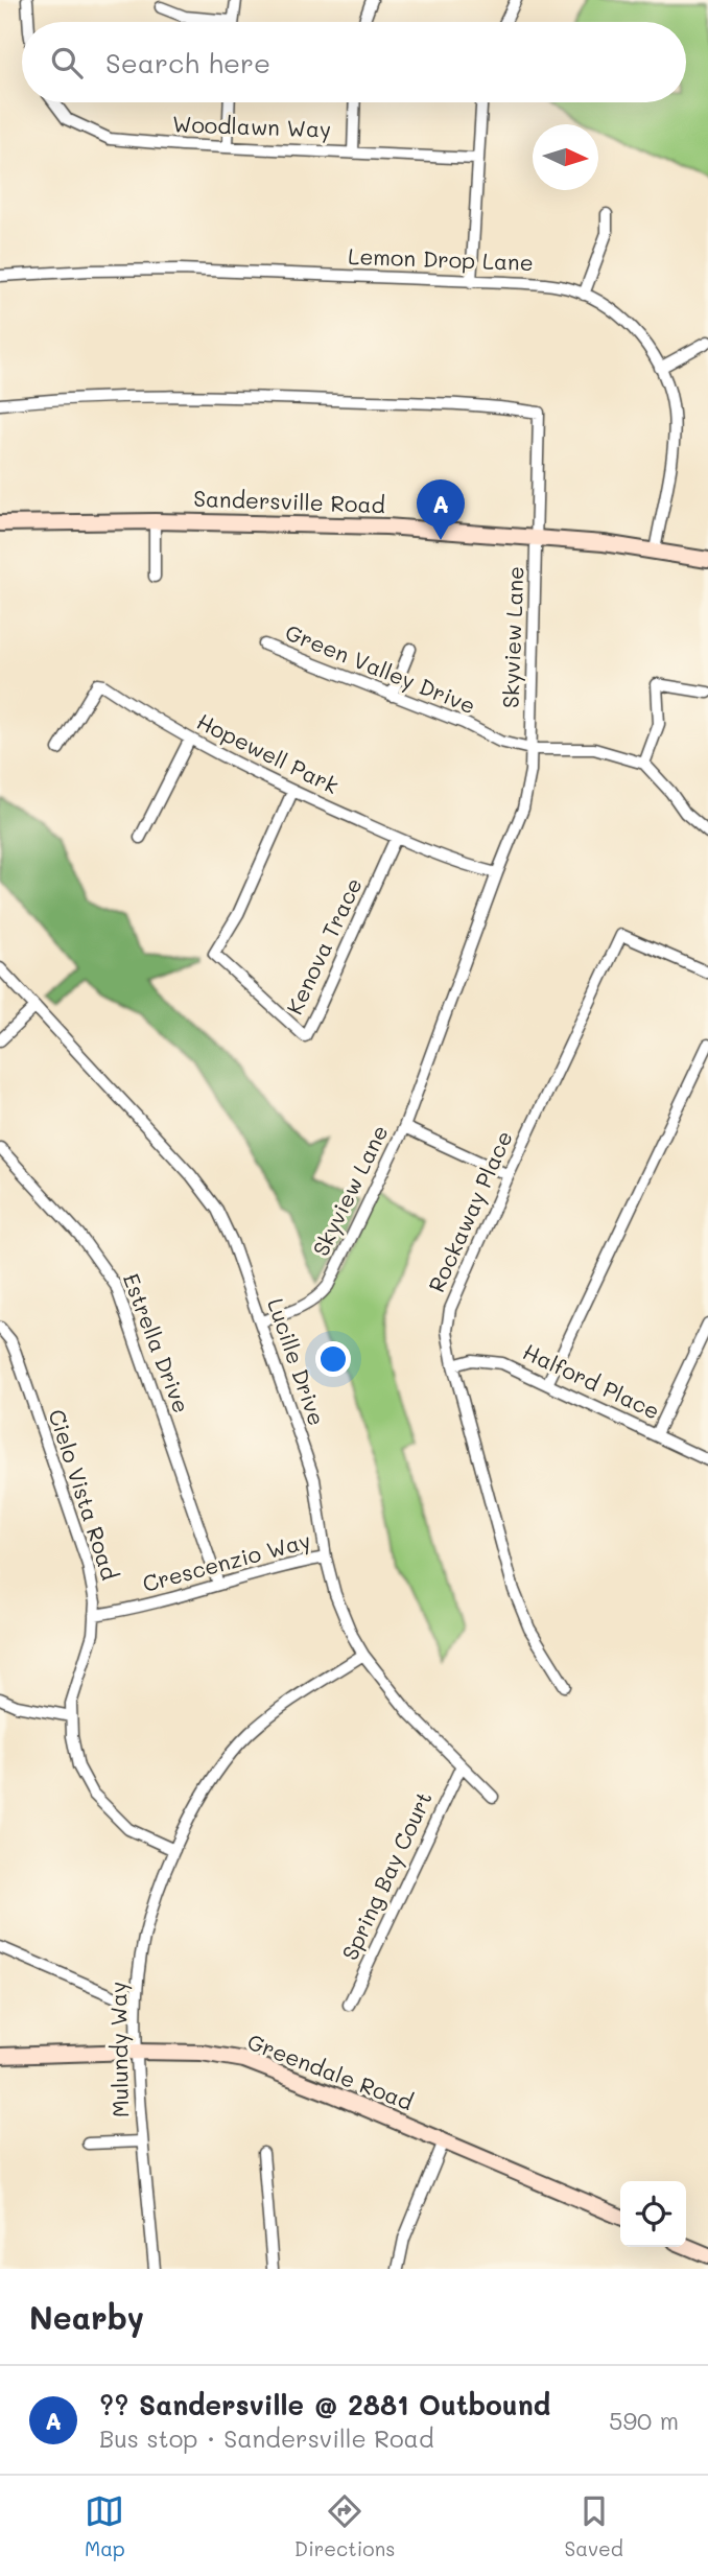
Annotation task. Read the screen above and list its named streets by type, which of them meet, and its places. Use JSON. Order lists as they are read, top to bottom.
{
  "streets": {
    "street": [
      "Woodlawn Way",
      "Lemon Drop Lane",
      "Sandersville Road",
      "Skyview Lane",
      "Green Valley Drive",
      "Hopewell Park",
      "Kenova Trace",
      "Rockaway Place",
      "Estrella Drive",
      "Lucille Drive",
      "Halford Place",
      "Cielo Vista Road",
      "Crescenzio Way",
      "Spring Bay Court",
      "Mulundy Way",
      "Greendale Road"
    ]
  },
  "crossings": [
    ["Lemon Drop Lane", "Sandersville Road"],
    ["Sandersville Road", "Skyview Lane"],
    ["Skyview Lane", "Green Valley Drive"],
    ["Skyview Lane", "Hopewell Park"],
    ["Skyview Lane", "Lucille Drive"],
    ["Hopewell Park", "Kenova Trace"],
    ["Rockaway Place", "Halford Place"],
    ["Estrella Drive", "Crescenzio Way"],
    ["Lucille Drive", "Crescenzio Way"],
    ["Lucille Drive", "Spring Bay Court"],
    ["Lucille Drive", "Mulundy Way"],
    ["Cielo Vista Road", "Crescenzio Way"],
    ["Cielo Vista Road", "Mulundy Way"],
    ["Mulundy Way", "Greendale Road"]
  ],
  "north": "right",
  "page": {
    "search": "Search here",
    "pins": "A",
    "heading": "Nearby",
    "list": [
      {
        "mark": "A",
        "name": "?? Sandersville @ 2881 Outbound",
        "note": "Bus stop · Sandersville Road",
        "value": "590 m"
      }
    ],
    "nav": ["Map", "Directions", "Saved"]
  }
}
